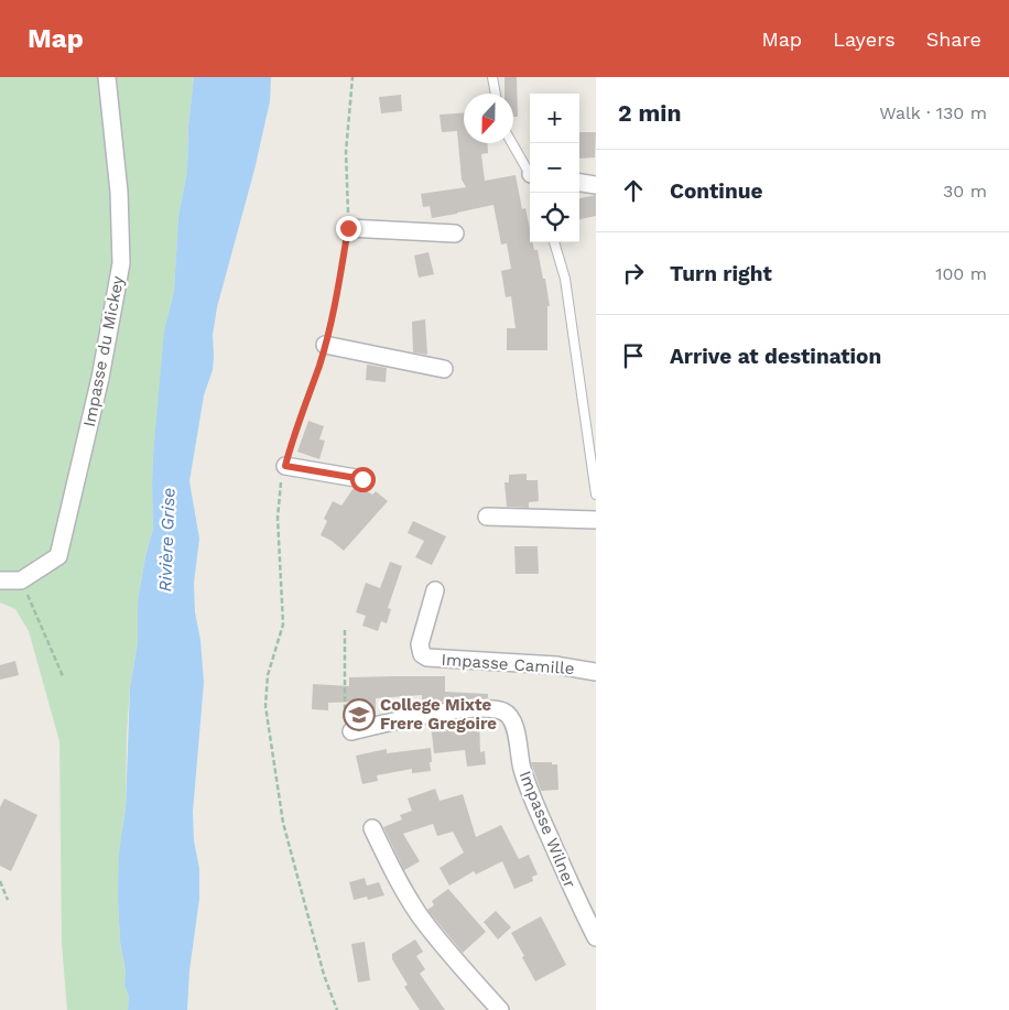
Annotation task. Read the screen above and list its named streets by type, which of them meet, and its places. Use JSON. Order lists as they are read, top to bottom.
{
  "streets": {
    "street": ["Impasse du Mickey", "Impasse Camille", "Impasse Wilner"]
  },
  "water": ["Rivière Grise"],
  "places": {
    "school or university": ["College Mixte Frere Gregoire"]
  },
  "north": "bottom",
  "page": {
    "header": "Map",
    "nav": ["Map", "Layers", "Share"],
    "heading": ["2 min", "Walk · 130 m"],
    "map_buttons": ["+", "−"],
    "list": [
      ["Continue", "30 m"],
      ["Turn right", "100 m"],
      "Arrive at destination"
    ]
  }
}
